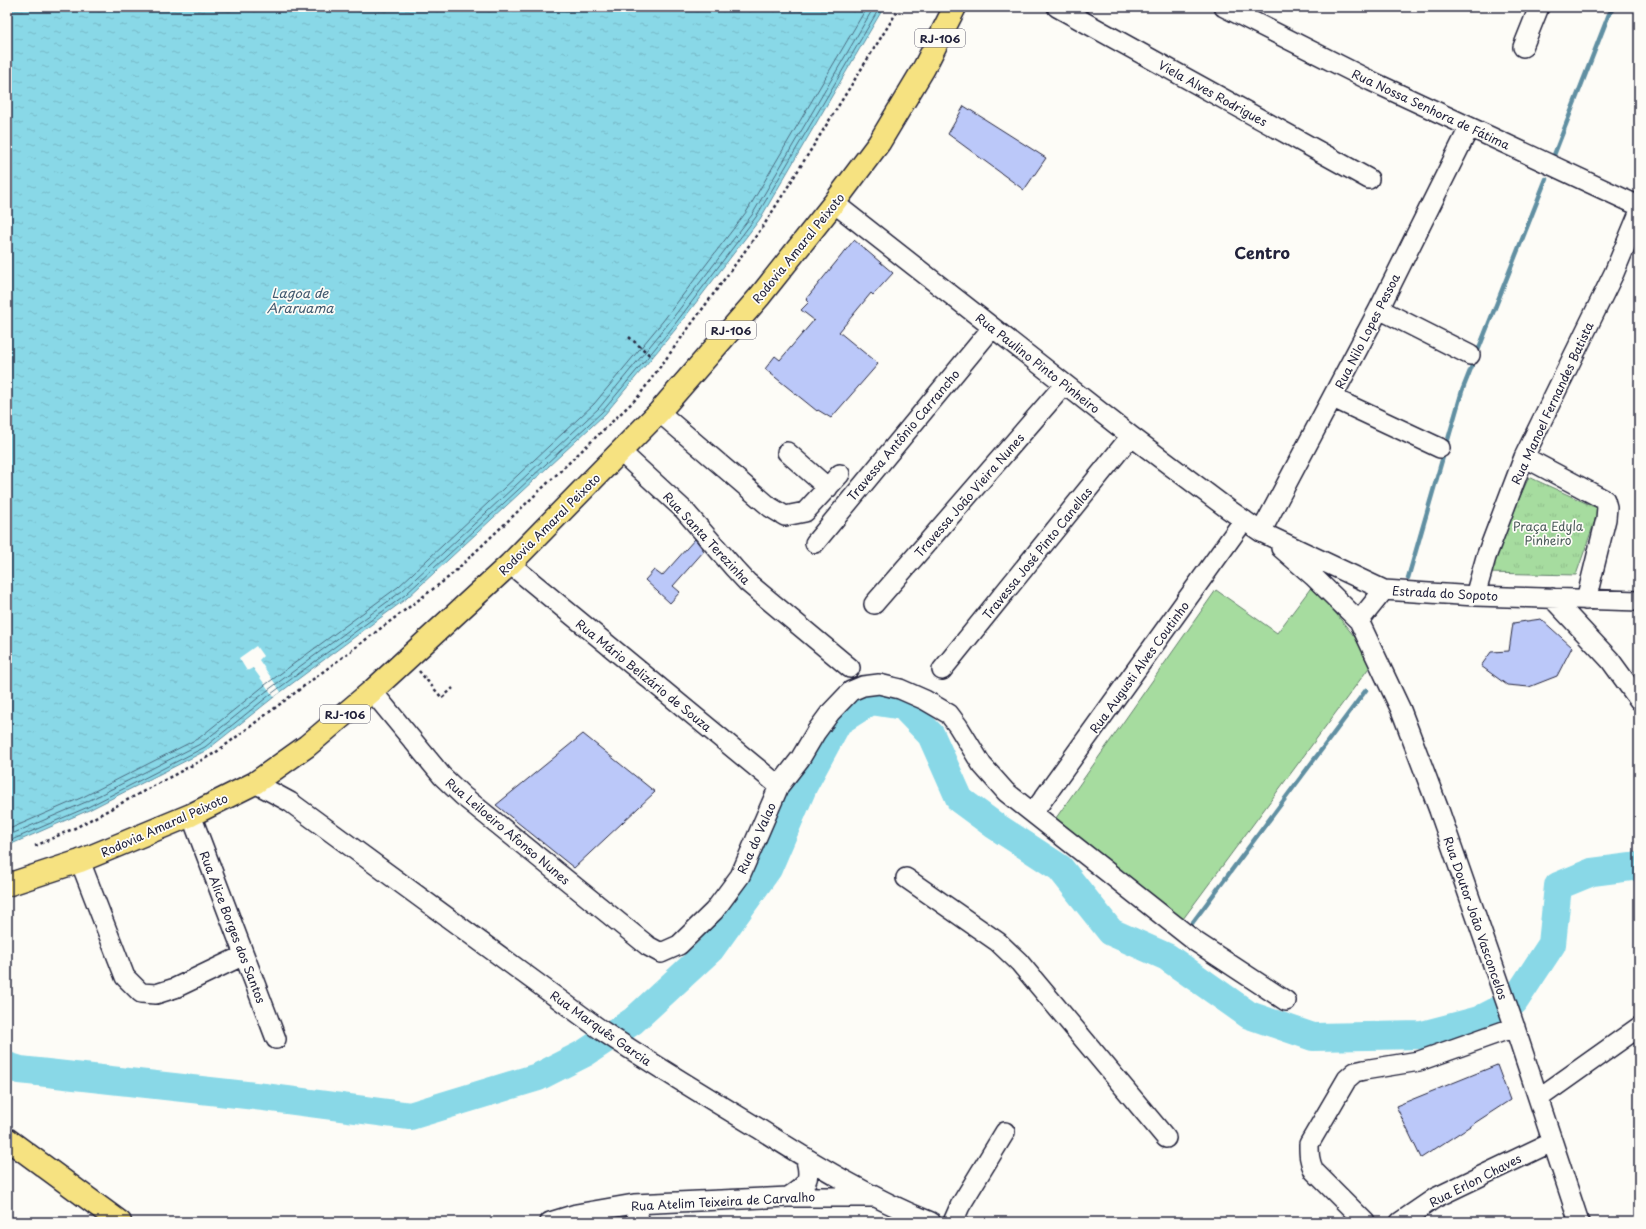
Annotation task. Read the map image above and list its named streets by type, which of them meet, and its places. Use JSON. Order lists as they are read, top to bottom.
{
  "streets": {
    "main road": ["RJ-106", "Rodovia Amaral Peixoto"],
    "street": [
      "Viela Alves Rodrigues",
      "Rua Nossa Senhora de Fátima",
      "Rua Nilo Lopes Pessoa",
      "Rua Paulino Pinto Pinheiro",
      "Rua Manoel Fernandes Batista",
      "Travessa Antônio Carrancho",
      "Travessa João Vieira Nunes",
      "Rua Santa Terezinha",
      "Travessa José Pinto Canellas",
      "Estrada do Sopoto",
      "Rua Augusti Alves Coutinho",
      "Rua Mário Belizário de Souza",
      "Rua Leiloeiro Afonso Nunes",
      "Rua do Valao",
      "Rua Doutor João Vasconcelos",
      "Rua Alice Borges dos Santos",
      "Rua Marquês Garcia",
      "Rua Erlon Chaves",
      "Rua Atelim Teixeira de Carvalho"
    ]
  },
  "crossings": [
    ["Rua Nossa Senhora de Fátima", "Rua Nilo Lopes Pessoa"],
    ["Rodovia Amaral Peixoto", "Rua Paulino Pinto Pinheiro"],
    ["Rodovia Amaral Peixoto", "Rua Santa Terezinha"],
    ["Rodovia Amaral Peixoto", "Rua Mário Belizário de Souza"],
    ["Rodovia Amaral Peixoto", "Rua Leiloeiro Afonso Nunes"],
    ["Rodovia Amaral Peixoto", "Rua Alice Borges dos Santos"],
    ["Rodovia Amaral Peixoto", "Rua Marquês Garcia"],
    ["Rua Nilo Lopes Pessoa", "Estrada do Sopoto"],
    ["Rua Paulino Pinto Pinheiro", "Travessa Antônio Carrancho"],
    ["Rua Paulino Pinto Pinheiro", "Travessa João Vieira Nunes"],
    ["Rua Paulino Pinto Pinheiro", "Travessa José Pinto Canellas"],
    ["Rua Paulino Pinto Pinheiro", "Estrada do Sopoto"],
    ["Rua Paulino Pinto Pinheiro", "Rua Augusti Alves Coutinho"],
    ["Rua Manoel Fernandes Batista", "Estrada do Sopoto"],
    ["Estrada do Sopoto", "Rua Augusti Alves Coutinho"],
    ["Rua Augusti Alves Coutinho", "Rua do Valao"],
    ["Rua Mário Belizário de Souza", "Rua do Valao"],
    ["Rua Leiloeiro Afonso Nunes", "Rua do Valao"],
    ["Rua Doutor João Vasconcelos", "Rua Erlon Chaves"],
    ["Rua Marquês Garcia", "Rua Atelim Teixeira de Carvalho"]
  ],
  "districts": ["Centro"],
  "water": ["Lagoa de Araruama"],
  "parks": ["Praça Edyla Pinheiro"]
}
